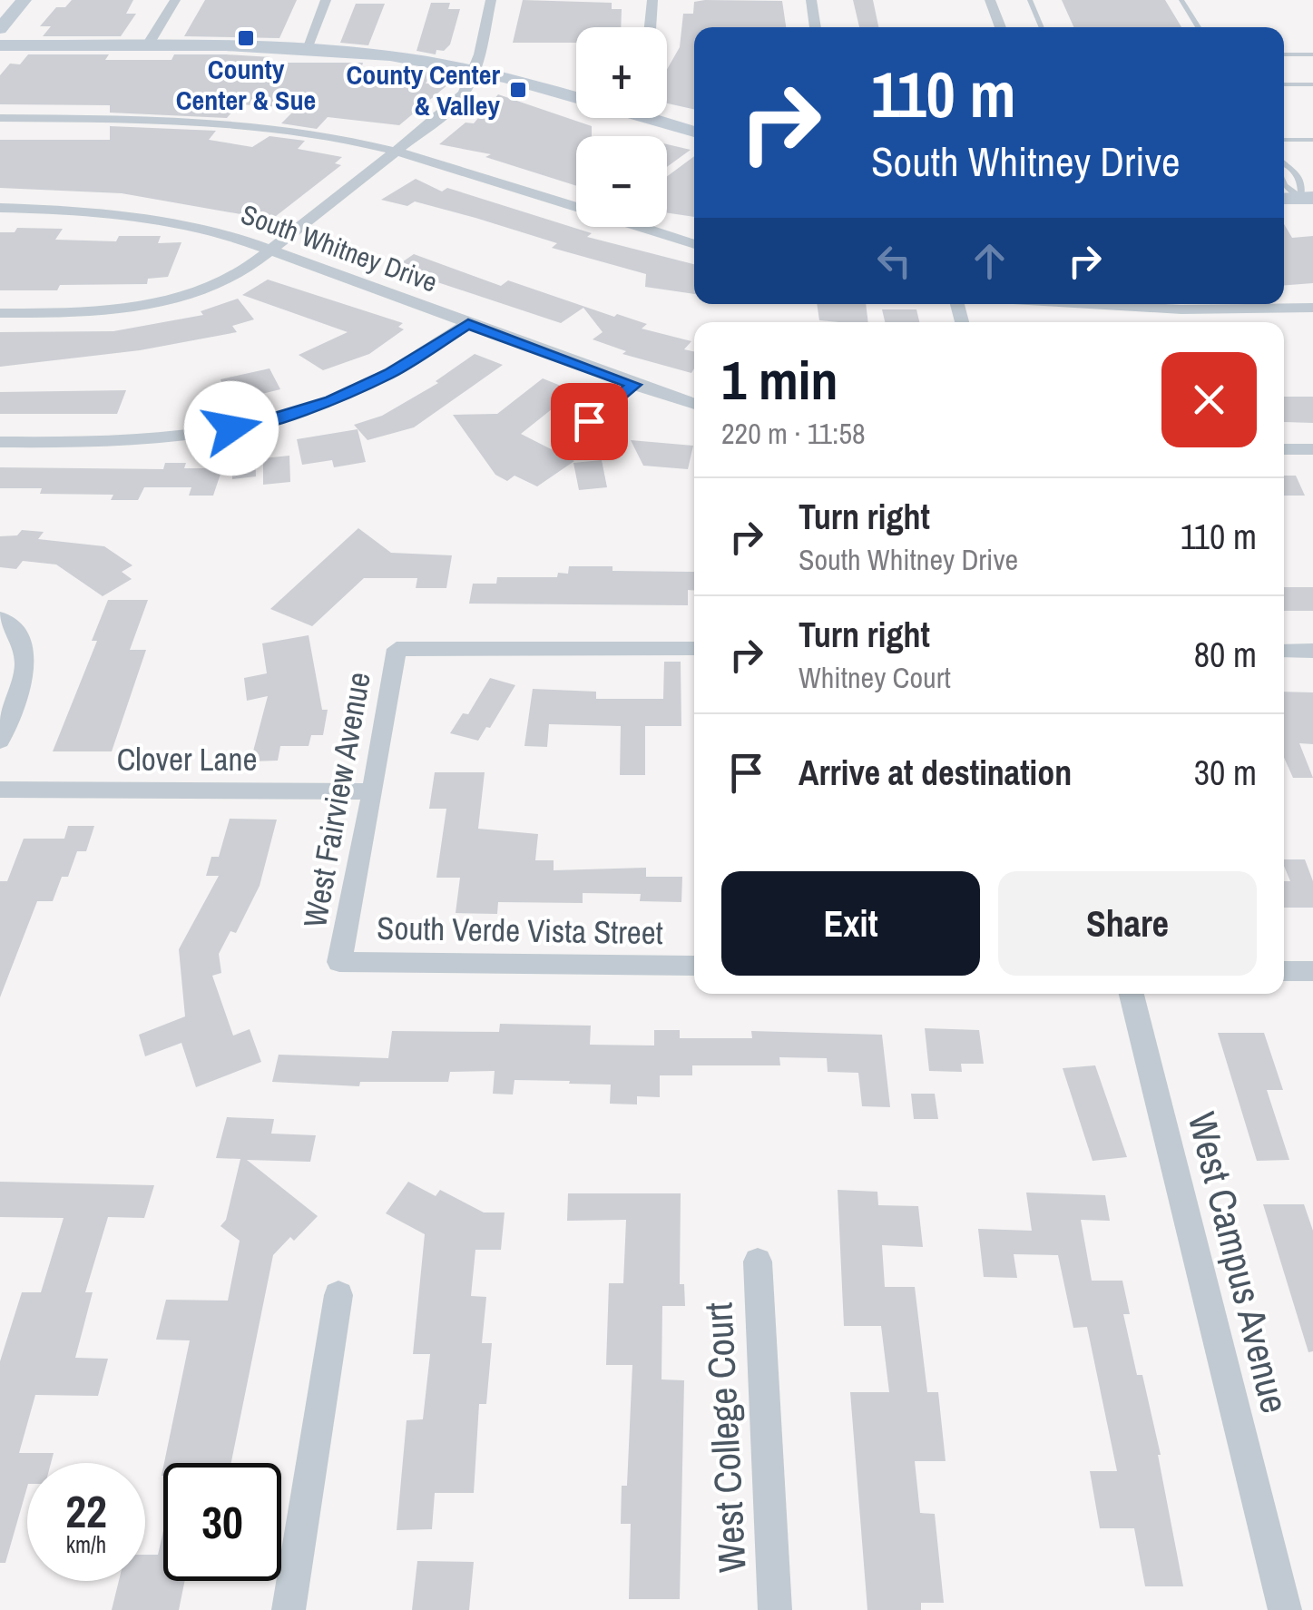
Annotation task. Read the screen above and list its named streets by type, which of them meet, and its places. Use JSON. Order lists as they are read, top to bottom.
{
  "streets": {
    "street": [
      "South Whitney Drive",
      "Clover Lane",
      "West Fairview Avenue",
      "South Verde Vista Street",
      "West Campus Avenue",
      "West College Court"
    ]
  },
  "crossings": [
    ["Clover Lane", "West Fairview Avenue"],
    ["West Fairview Avenue", "South Verde Vista Street"]
  ],
  "places": {
    "transit": ["County Center & Sue", "County Center & Valley"]
  },
  "page": {
    "map_buttons": ["+", "−"],
    "turn": ["110 m", "South Whitney Drive"],
    "heading": ["1 min", "220 m · 11:58"],
    "list": [
      {
        "name": "Turn right",
        "note": "South Whitney Drive",
        "value": "110 m"
      },
      {
        "name": "Turn right",
        "note": "Whitney Court",
        "value": "80 m"
      },
      {
        "name": "Arrive at destination",
        "value": "30 m"
      }
    ],
    "buttons": ["Exit", "Share"],
    "speed": "22 km/h",
    "limit": "30"
  }
}
